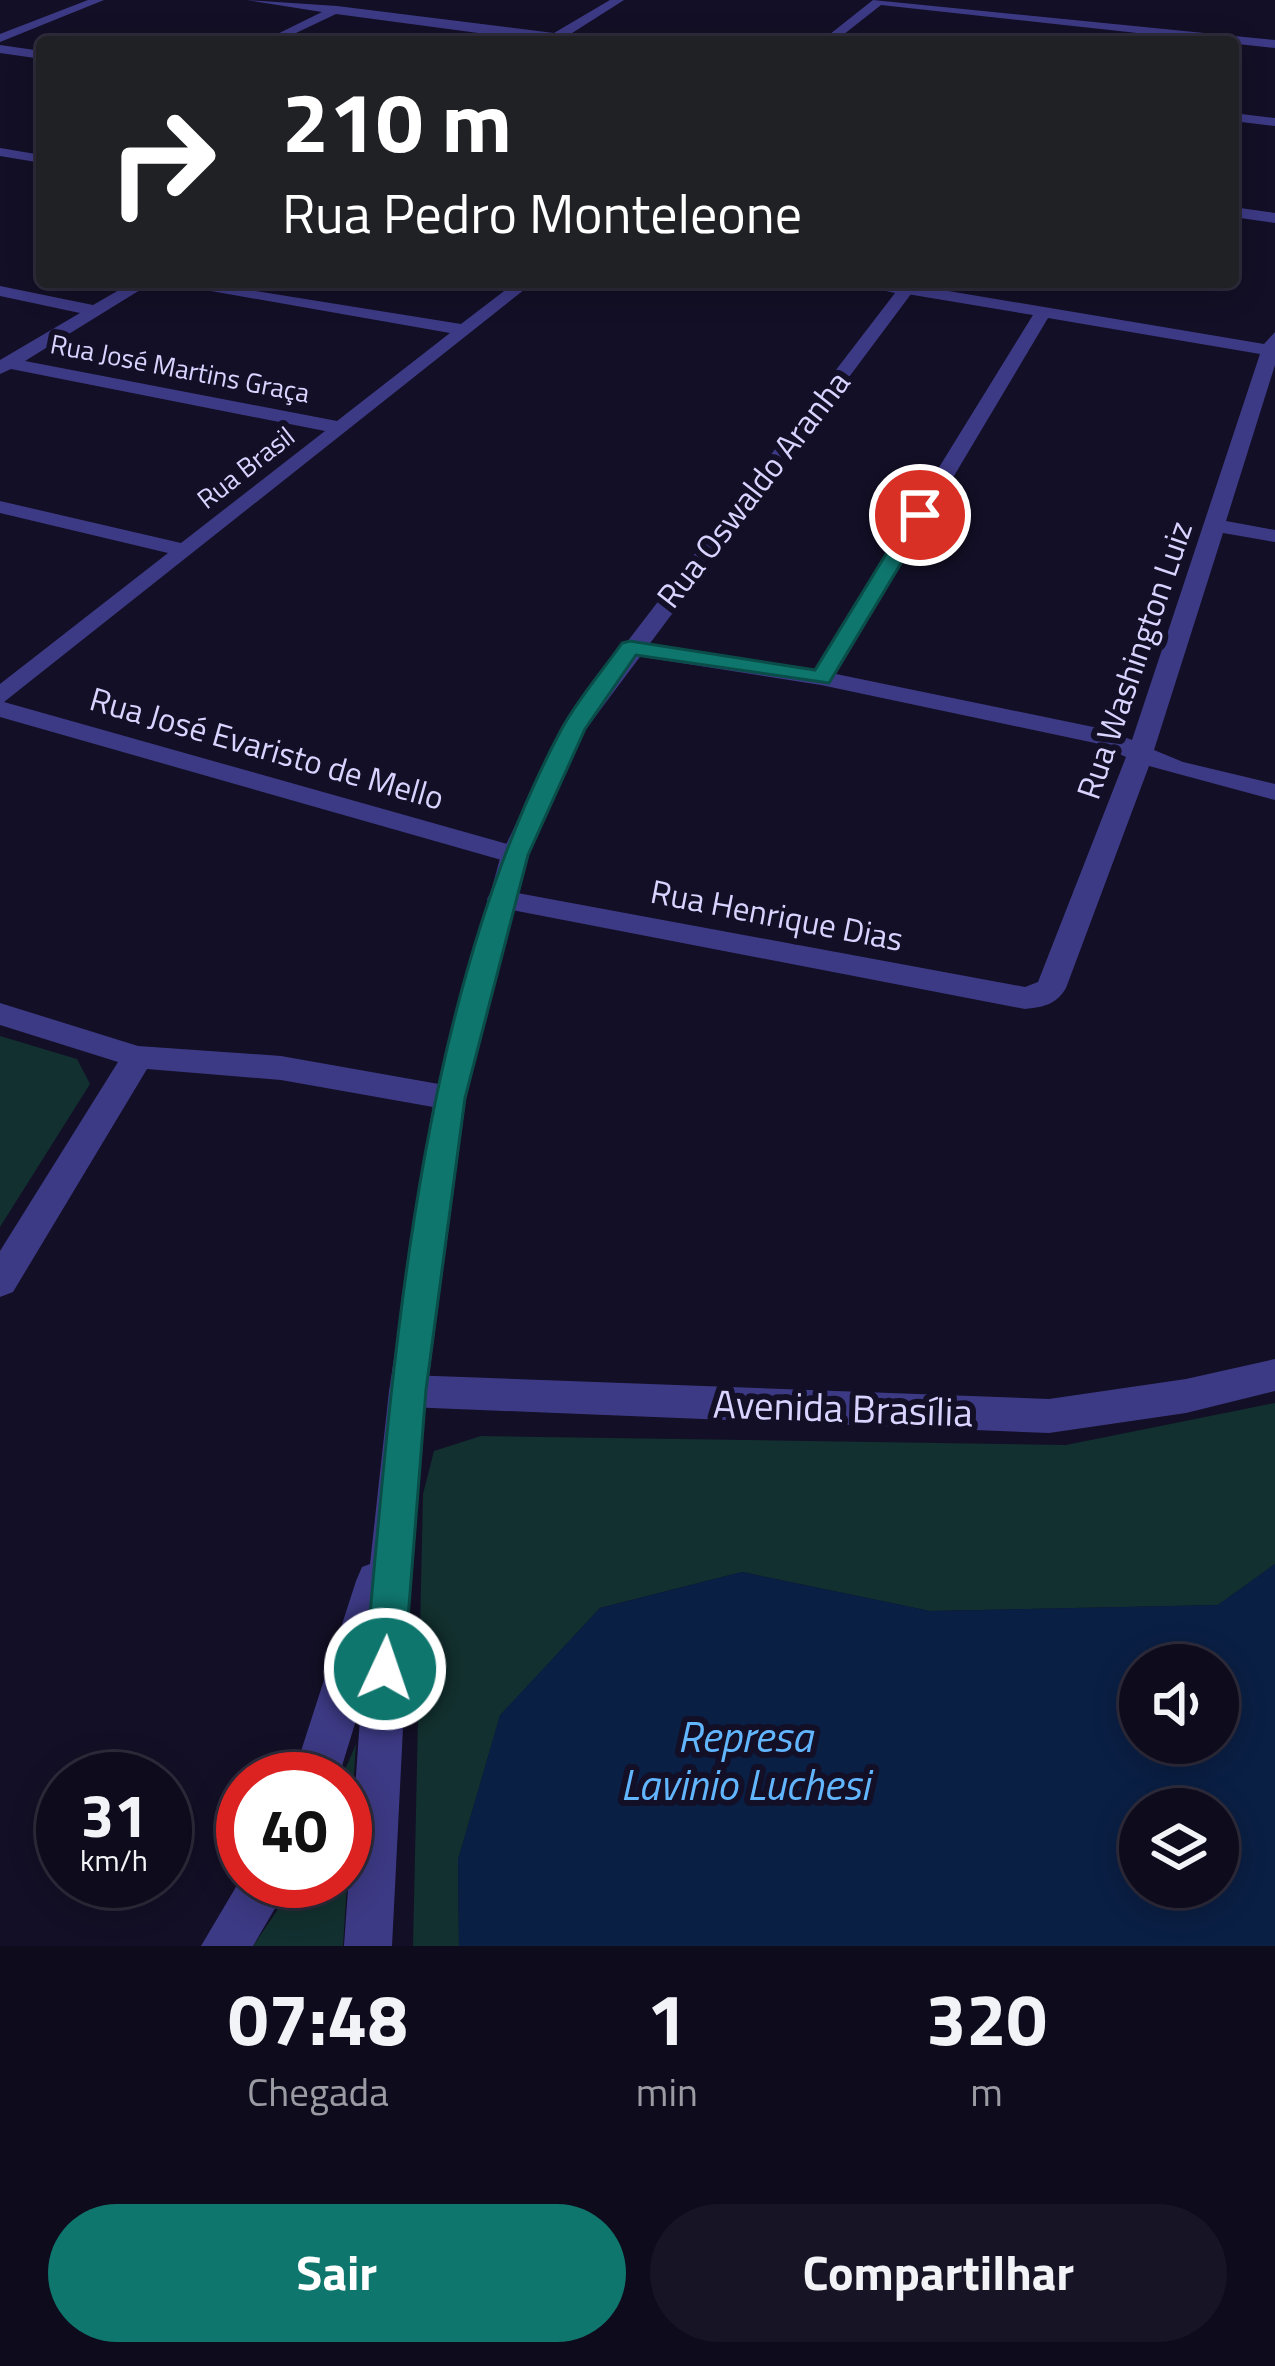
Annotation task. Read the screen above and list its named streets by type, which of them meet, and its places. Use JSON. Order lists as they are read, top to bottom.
{
  "streets": {
    "street": [
      "Rua José Martins Graça",
      "Rua Brasil",
      "Rua Oswaldo Aranha",
      "Rua Washington Luiz",
      "Rua José Evaristo de Mello",
      "Rua Henrique Dias",
      "Avenida Brasília"
    ]
  },
  "crossings": [
    ["Rua José Martins Graça", "Rua Brasil"],
    ["Rua Oswaldo Aranha", "Rua José Evaristo de Mello"],
    ["Rua Oswaldo Aranha", "Rua Henrique Dias"],
    ["Rua Oswaldo Aranha", "Avenida Brasília"],
    ["Rua Washington Luiz", "Rua Henrique Dias"]
  ],
  "water": ["Represa Lavinio Luchesi"],
  "page": {
    "turn": ["210 m", "Rua Pedro Monteleone"],
    "speed": "31 km/h",
    "limit": "40",
    "eta": [
      "07:48",
      "Chegada",
      "1",
      "min",
      "320",
      "m"
    ],
    "buttons": ["Sair", "Compartilhar"]
  }
}
